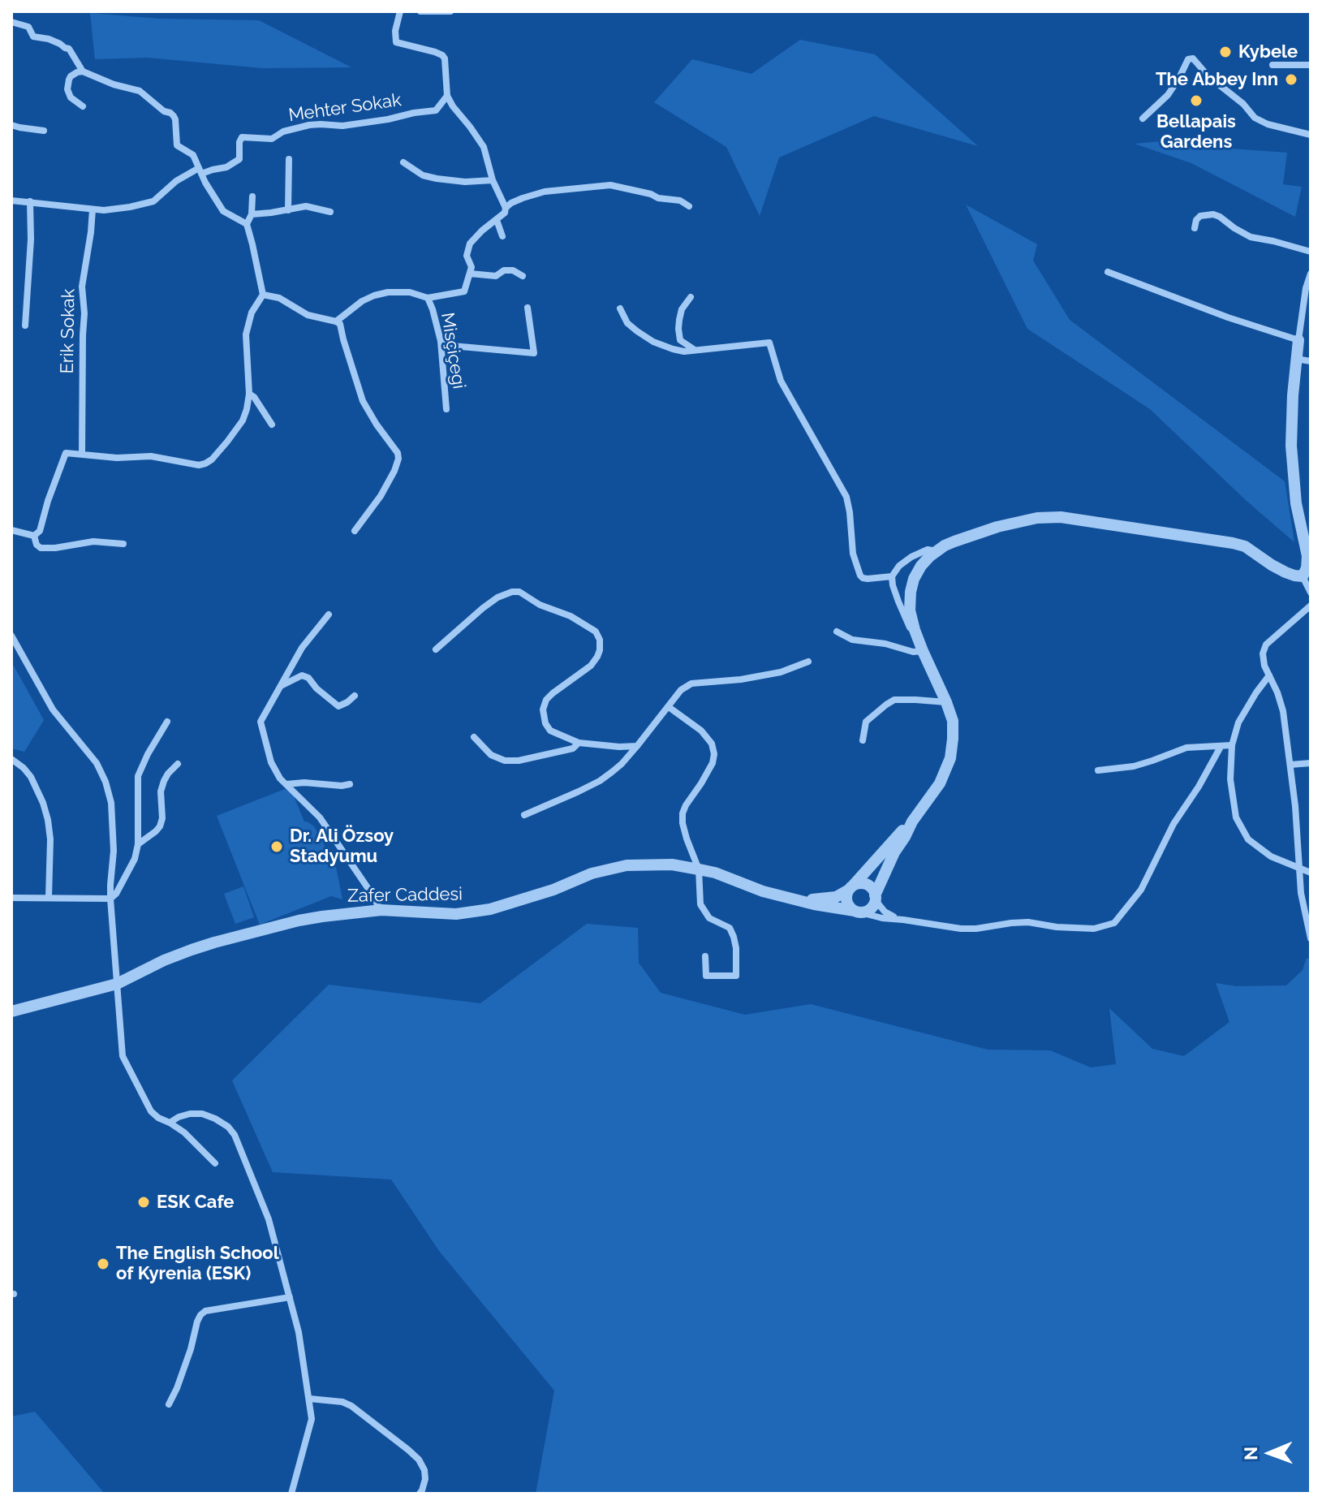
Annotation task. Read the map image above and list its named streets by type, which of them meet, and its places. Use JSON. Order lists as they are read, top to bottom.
{
  "streets": {
    "street": [
      "Mehter Sokak",
      "Erik Sokak",
      "Misçiçegi",
      "Zafer Caddesi"
    ]
  },
  "places": [
    "Kybele",
    "The Abbey Inn",
    "Bellapais Gardens",
    "Dr. Ali Özsoy Stadyumu",
    "ESK Cafe",
    "The English School of Kyrenia (ESK)"
  ],
  "north": "left"
}
